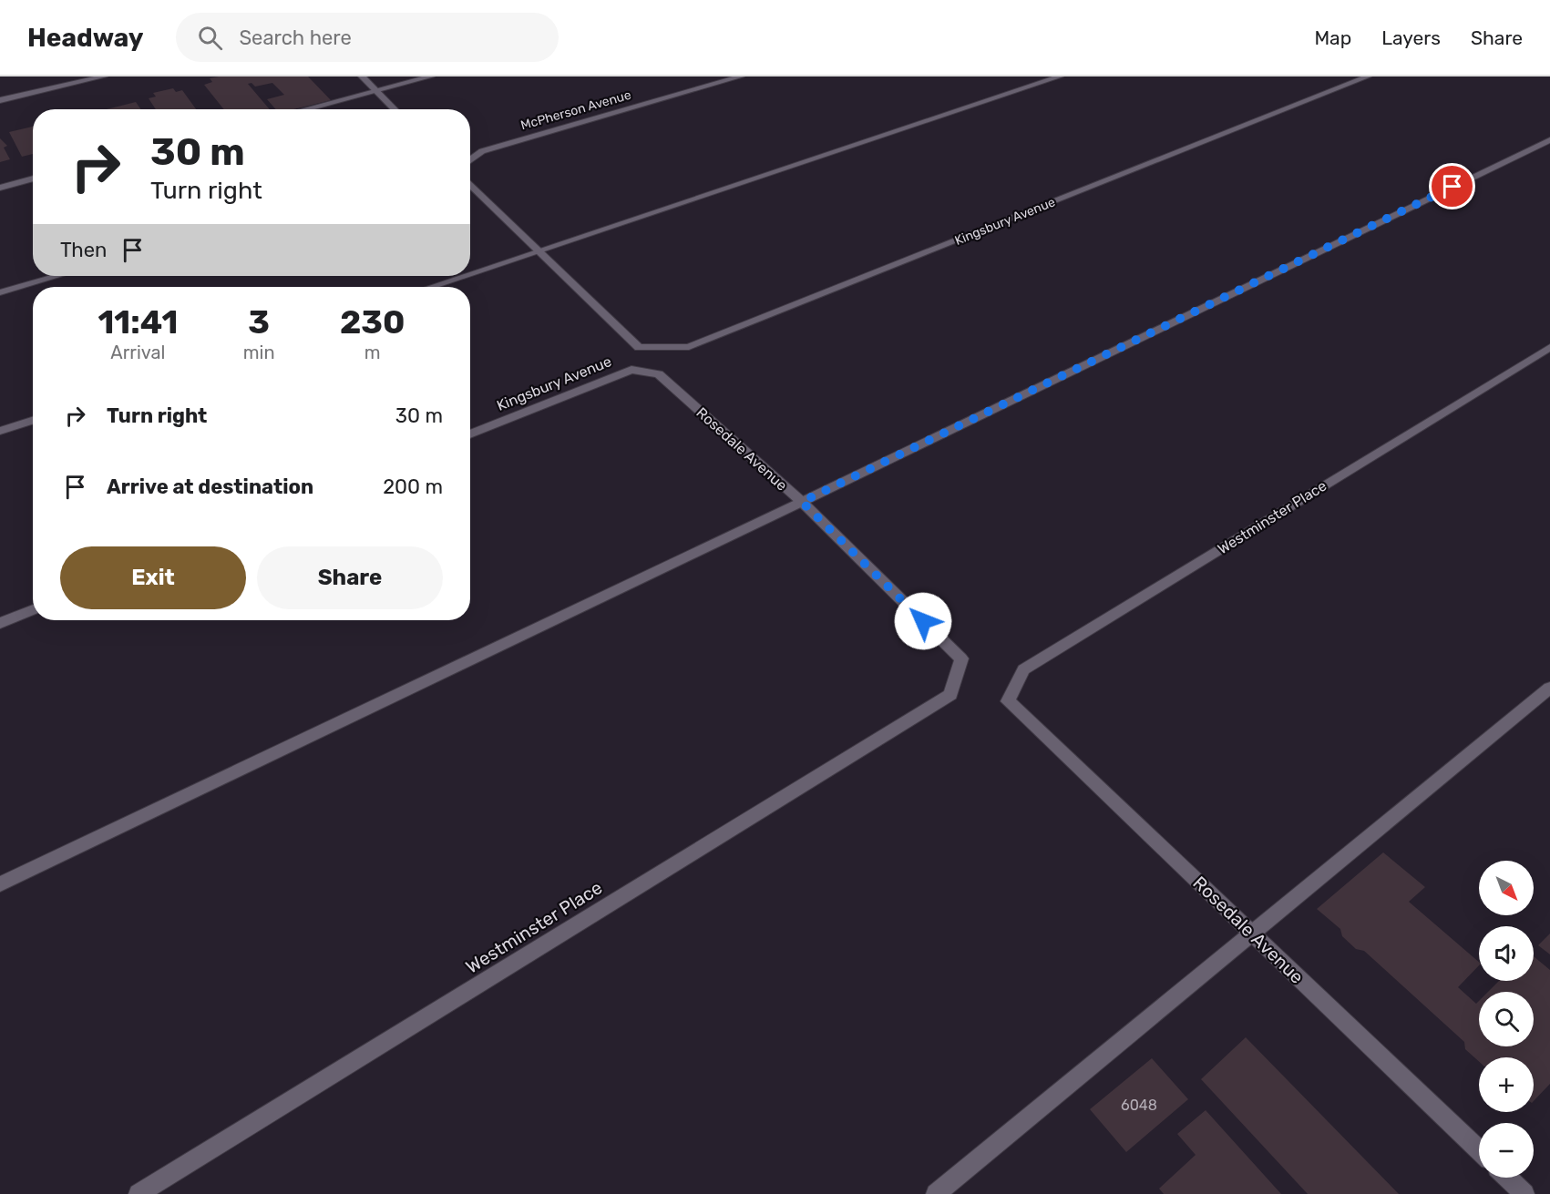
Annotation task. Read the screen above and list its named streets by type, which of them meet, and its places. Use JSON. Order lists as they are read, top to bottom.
{
  "streets": {
    "street": [
      "McPherson Avenue",
      "Kingsbury Avenue",
      "Rosedale Avenue",
      "Westminster Place"
    ]
  },
  "crossings": [
    ["Kingsbury Avenue", "Rosedale Avenue"],
    ["Rosedale Avenue", "Westminster Place"]
  ],
  "house_numbers": ["6048"],
  "north": "bottom right",
  "page": {
    "header": "Headway",
    "search": "Search here",
    "nav": ["Map", "Layers", "Share"],
    "turn": ["30 m", "Turn right"],
    "then": "Then",
    "eta": [
      "11:41",
      "Arrival",
      "3",
      "min",
      "230",
      "m"
    ],
    "list": [
      {
        "name": "Turn right",
        "value": "30 m"
      },
      {
        "name": "Arrive at destination",
        "value": "200 m"
      }
    ],
    "buttons": ["Exit", "Share"],
    "map_buttons": ["+", "−"]
  }
}
